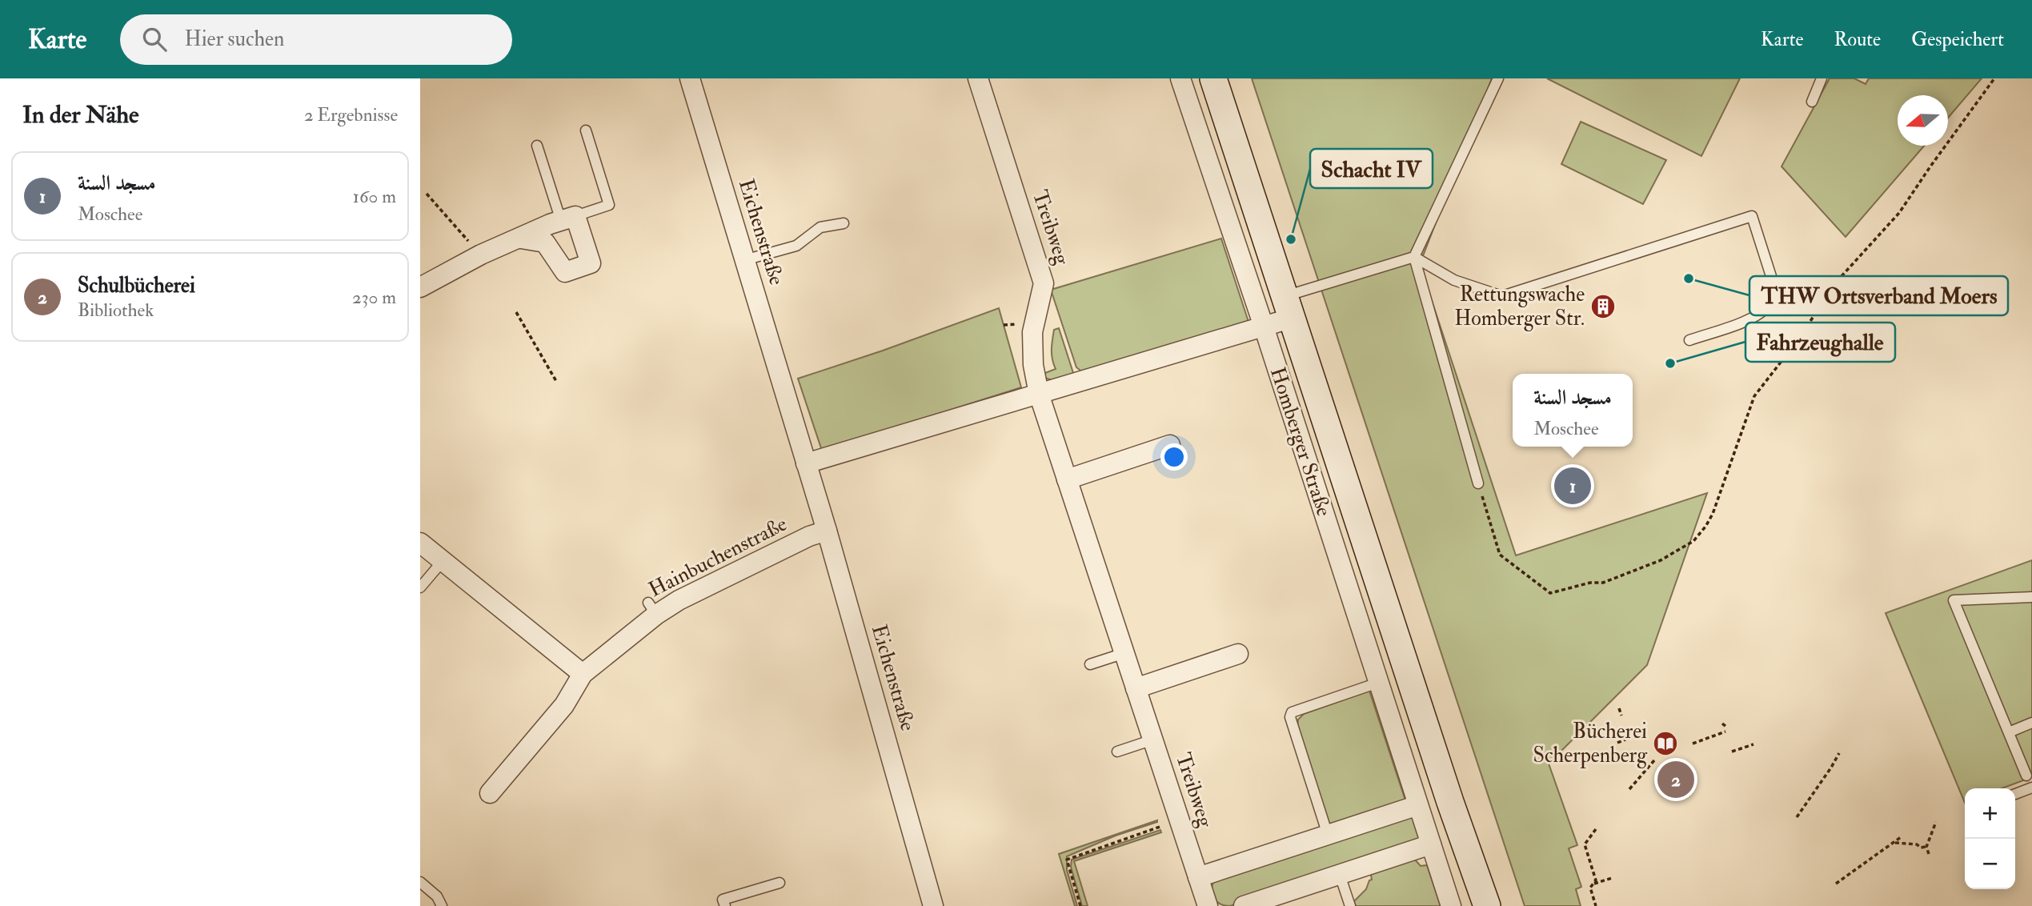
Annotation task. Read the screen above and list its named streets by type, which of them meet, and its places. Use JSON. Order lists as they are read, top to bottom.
{
  "streets": {
    "main road": ["Homberger Straße"],
    "street": ["Treibweg", "Eichenstraße", "Hainbuchenstraße"]
  },
  "crossings": [
    ["Eichenstraße", "Hainbuchenstraße"]
  ],
  "places": {
    "other": ["Schacht IV", "THW Ortsverband Moers", "Fahrzeughalle"],
    "building": ["Rettungswache Homberger Str."],
    "library": ["Bücherei Scherpenberg"]
  },
  "north": "left",
  "page": {
    "header": "Karte",
    "search": "Hier suchen",
    "nav": ["Karte", "Route", "Gespeichert"],
    "heading": ["In der Nähe", "2 Ergebnisse"],
    "list": [
      {
        "mark": "1",
        "name": "مسجد السنة",
        "note": "Moschee",
        "value": "160 m"
      },
      {
        "mark": "2",
        "name": "Schulbücherei",
        "note": "Bibliothek",
        "value": "230 m"
      }
    ],
    "popup": ["مسجد السنة", "Moschee"],
    "pins": ["1", "2"],
    "map_buttons": ["+", "−"]
  }
}
